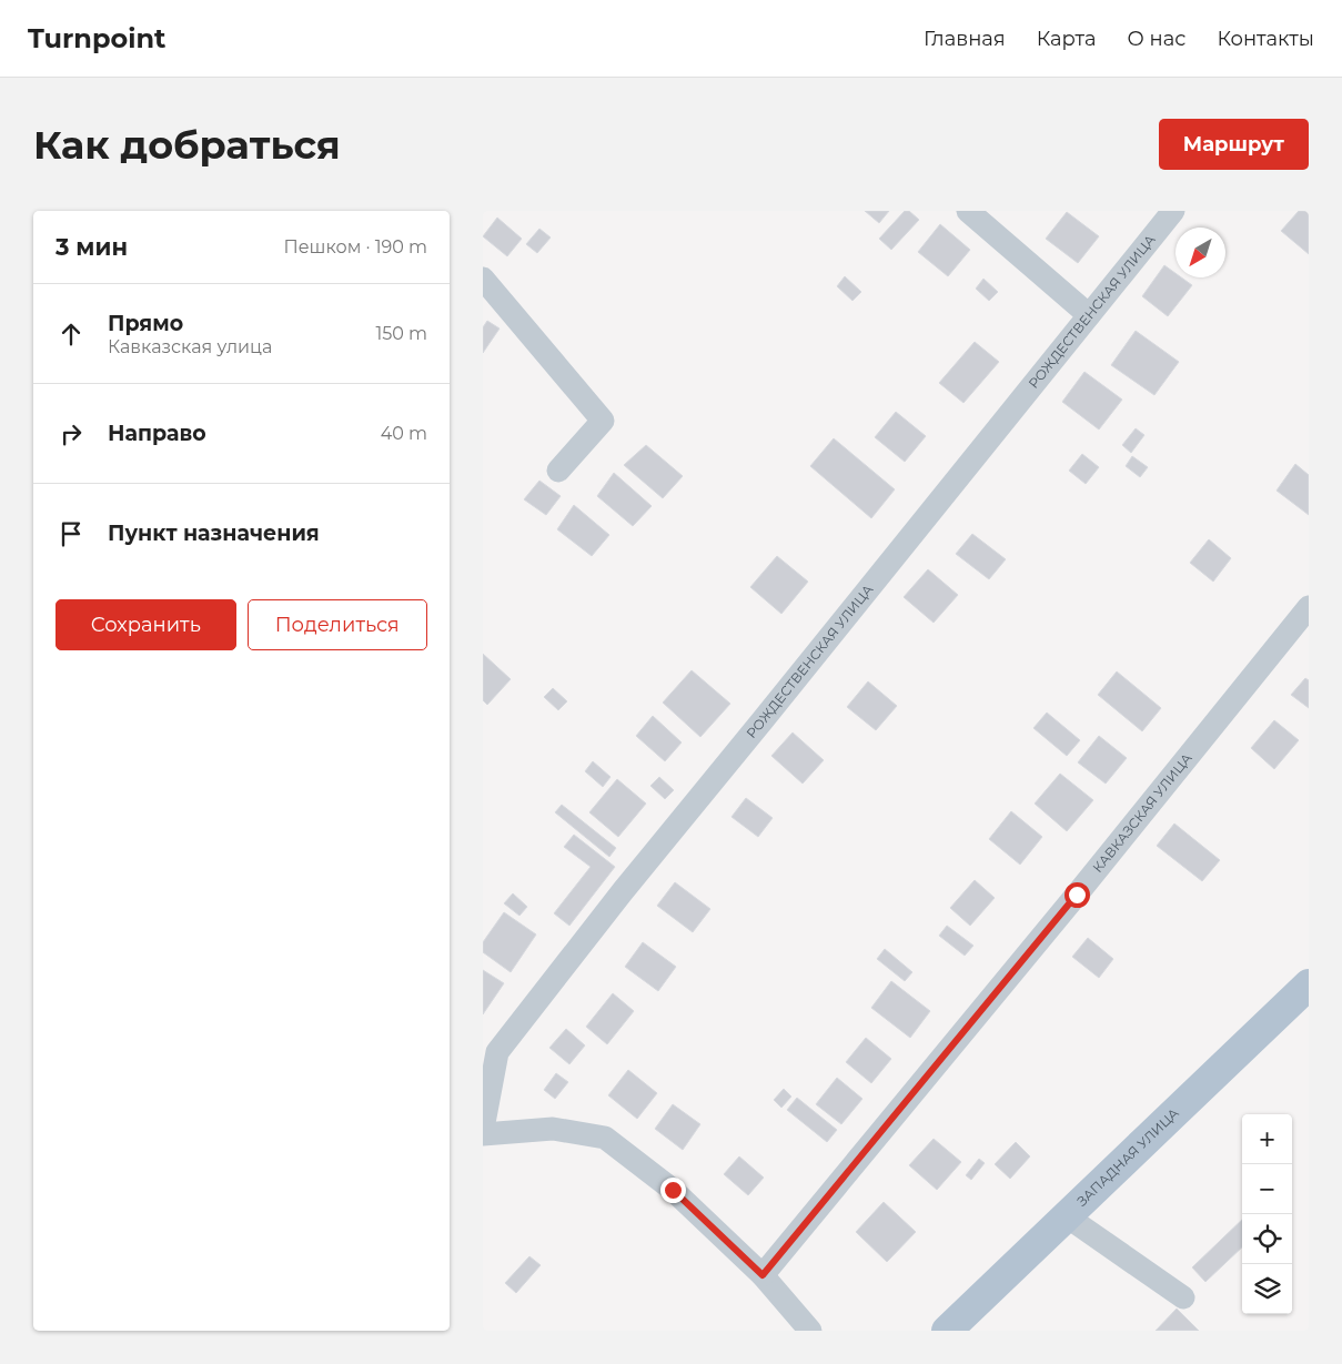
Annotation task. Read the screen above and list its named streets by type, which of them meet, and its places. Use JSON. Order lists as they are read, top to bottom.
{
  "streets": {
    "main road": ["ЗАПАДНАЯ УЛИЦА"],
    "street": ["РОЖДЕСТВЕНСКАЯ УЛИЦА", "КАВКАЗСКАЯ УЛИЦА"]
  },
  "north": "bottom left",
  "page": {
    "header": "Turnpoint",
    "nav": [
      "Главная",
      "Карта",
      "О нас",
      "Контакты"
    ],
    "buttons": [
      "Маршрут",
      ["Сохранить", "Поделиться"]
    ],
    "title": "Как добраться",
    "heading": ["3 мин", "Пешком · 190 m"],
    "list": [
      ["Прямо", "Кавказская улица", "150 m"],
      ["Направо", "40 m"],
      "Пункт назначения"
    ],
    "map_buttons": ["+", "−"]
  }
}
